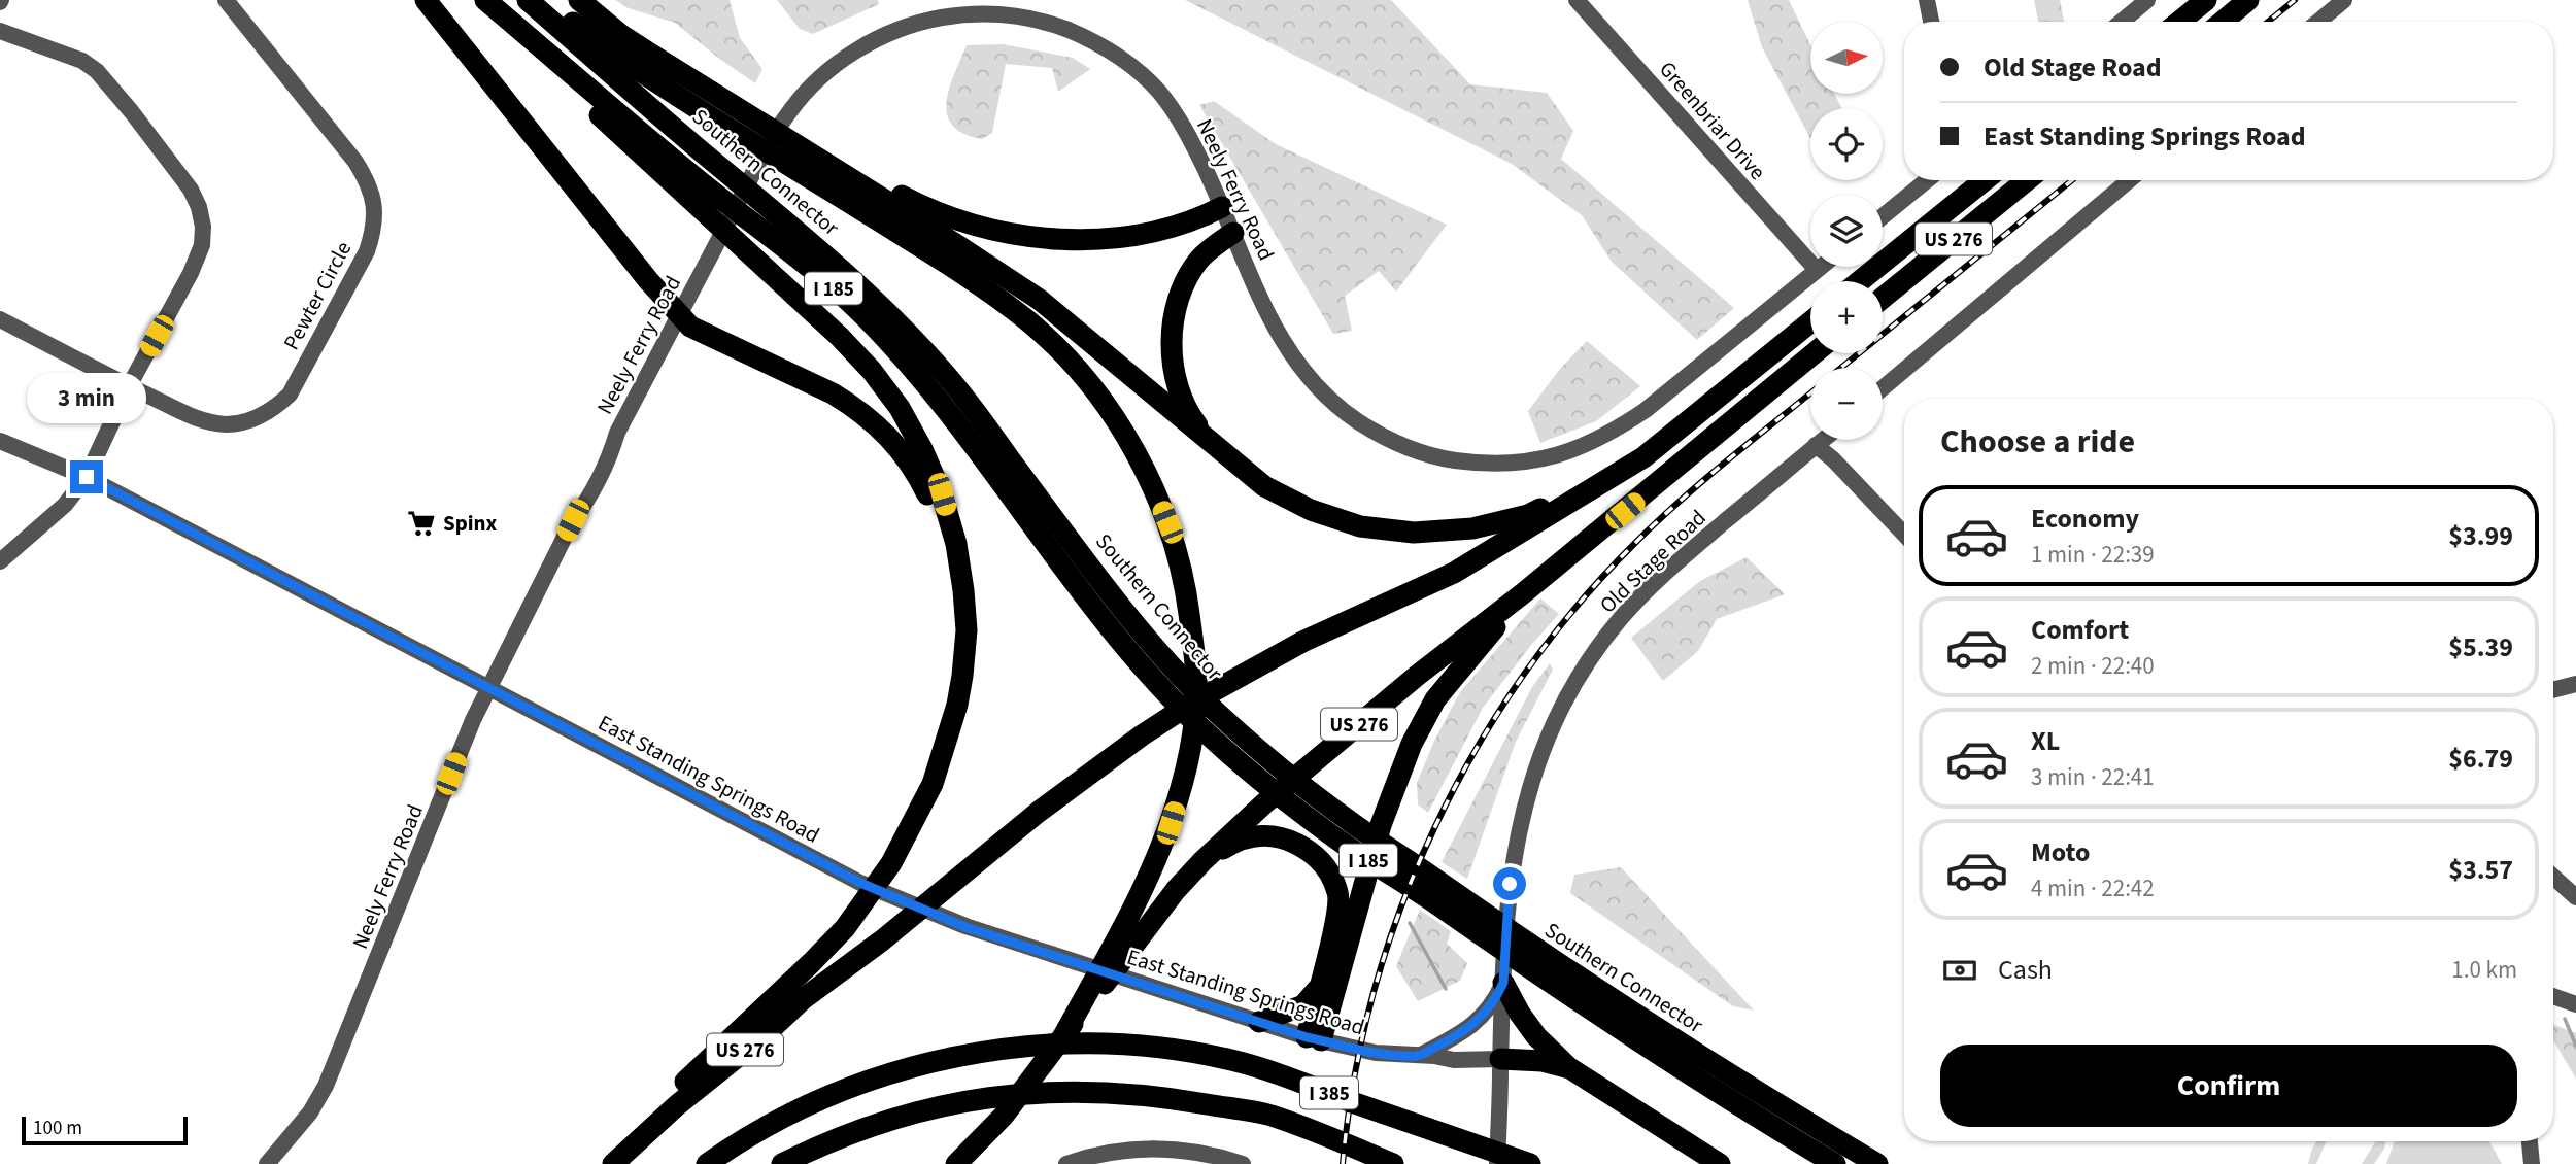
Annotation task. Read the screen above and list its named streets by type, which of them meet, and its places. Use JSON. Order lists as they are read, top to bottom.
{
  "streets": {
    "highway": [
      "Southern Connector",
      "US 276",
      "I 185",
      "I 385"
    ],
    "street": [
      "Greenbriar Drive",
      "Neely Ferry Road",
      "Pewter Circle",
      "Old Stage Road",
      "East Standing Springs Road"
    ]
  },
  "crossings": [
    ["Greenbriar Drive", "Neely Ferry Road"],
    ["Neely Ferry Road", "East Standing Springs Road"],
    ["Old Stage Road", "East Standing Springs Road"]
  ],
  "places": {
    "supermarket": ["Spinx"]
  },
  "scale_bar": "100 m",
  "north": "right",
  "page": {
    "map_buttons": ["+", "−"],
    "banner": ["Old Stage Road", "East Standing Springs Road"],
    "bubble": "3 min",
    "heading": "Choose a ride",
    "list": [
      {
        "name": "Economy",
        "note": "1 min · 22:39",
        "value": "$3.99"
      },
      {
        "name": "Comfort",
        "note": "2 min · 22:40",
        "value": "$5.39"
      },
      {
        "name": "XL",
        "note": "3 min · 22:41",
        "value": "$6.79"
      },
      {
        "name": "Moto",
        "note": "4 min · 22:42",
        "value": "$3.57"
      }
    ],
    "pay": ["Cash", "1.0 km"],
    "buttons": "Confirm",
    "scale": "100 m"
  }
}
